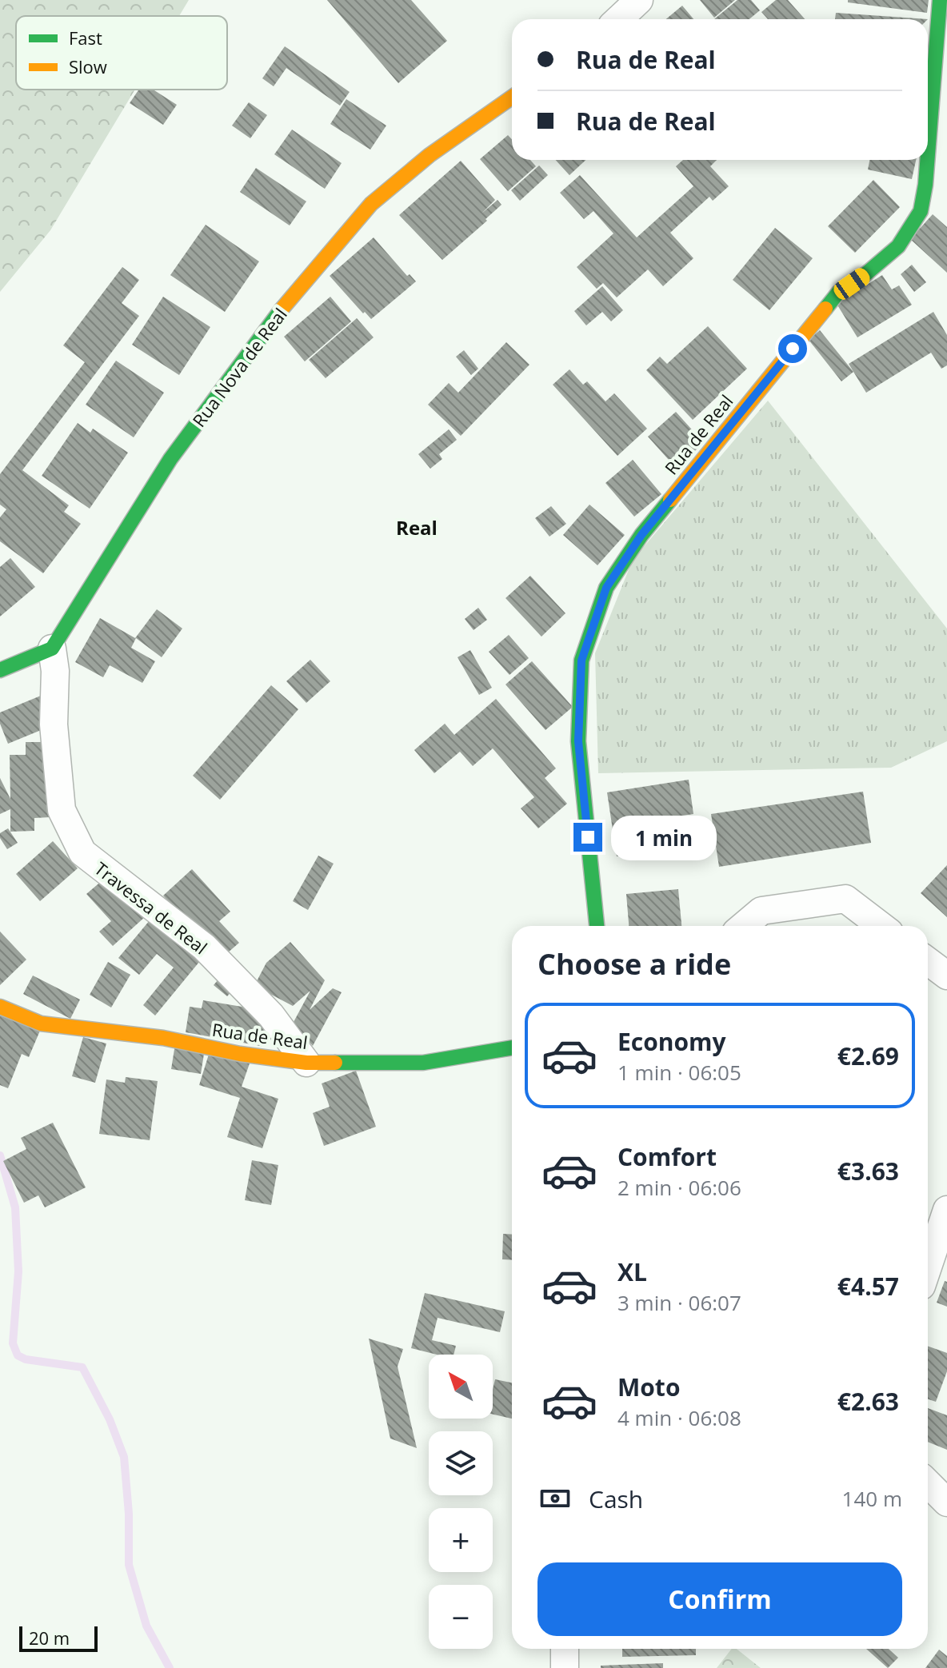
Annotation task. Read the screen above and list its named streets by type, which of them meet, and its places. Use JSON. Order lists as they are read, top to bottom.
{
  "streets": {
    "street": ["Rua Nova de Real", "Rua de Real", "Travessa de Real"]
  },
  "crossings": [
    ["Rua Nova de Real", "Travessa de Real"],
    ["Rua de Real", "Travessa de Real"]
  ],
  "districts": ["Real"],
  "legend": ["Fast", "Slow"],
  "scale_bar": "20 m",
  "north": "top left",
  "page": {
    "banner": ["Rua de Real", "Rua de Real"],
    "bubble": "1 min",
    "heading": "Choose a ride",
    "list": [
      {
        "name": "Economy",
        "note": "1 min · 06:05",
        "value": "€2.69"
      },
      {
        "name": "Comfort",
        "note": "2 min · 06:06",
        "value": "€3.63"
      },
      {
        "name": "XL",
        "note": "3 min · 06:07",
        "value": "€4.57"
      },
      {
        "name": "Moto",
        "note": "4 min · 06:08",
        "value": "€2.63"
      }
    ],
    "map_buttons": ["+", "−"],
    "pay": ["Cash", "140 m"],
    "buttons": "Confirm",
    "scale": "20 m"
  }
}
